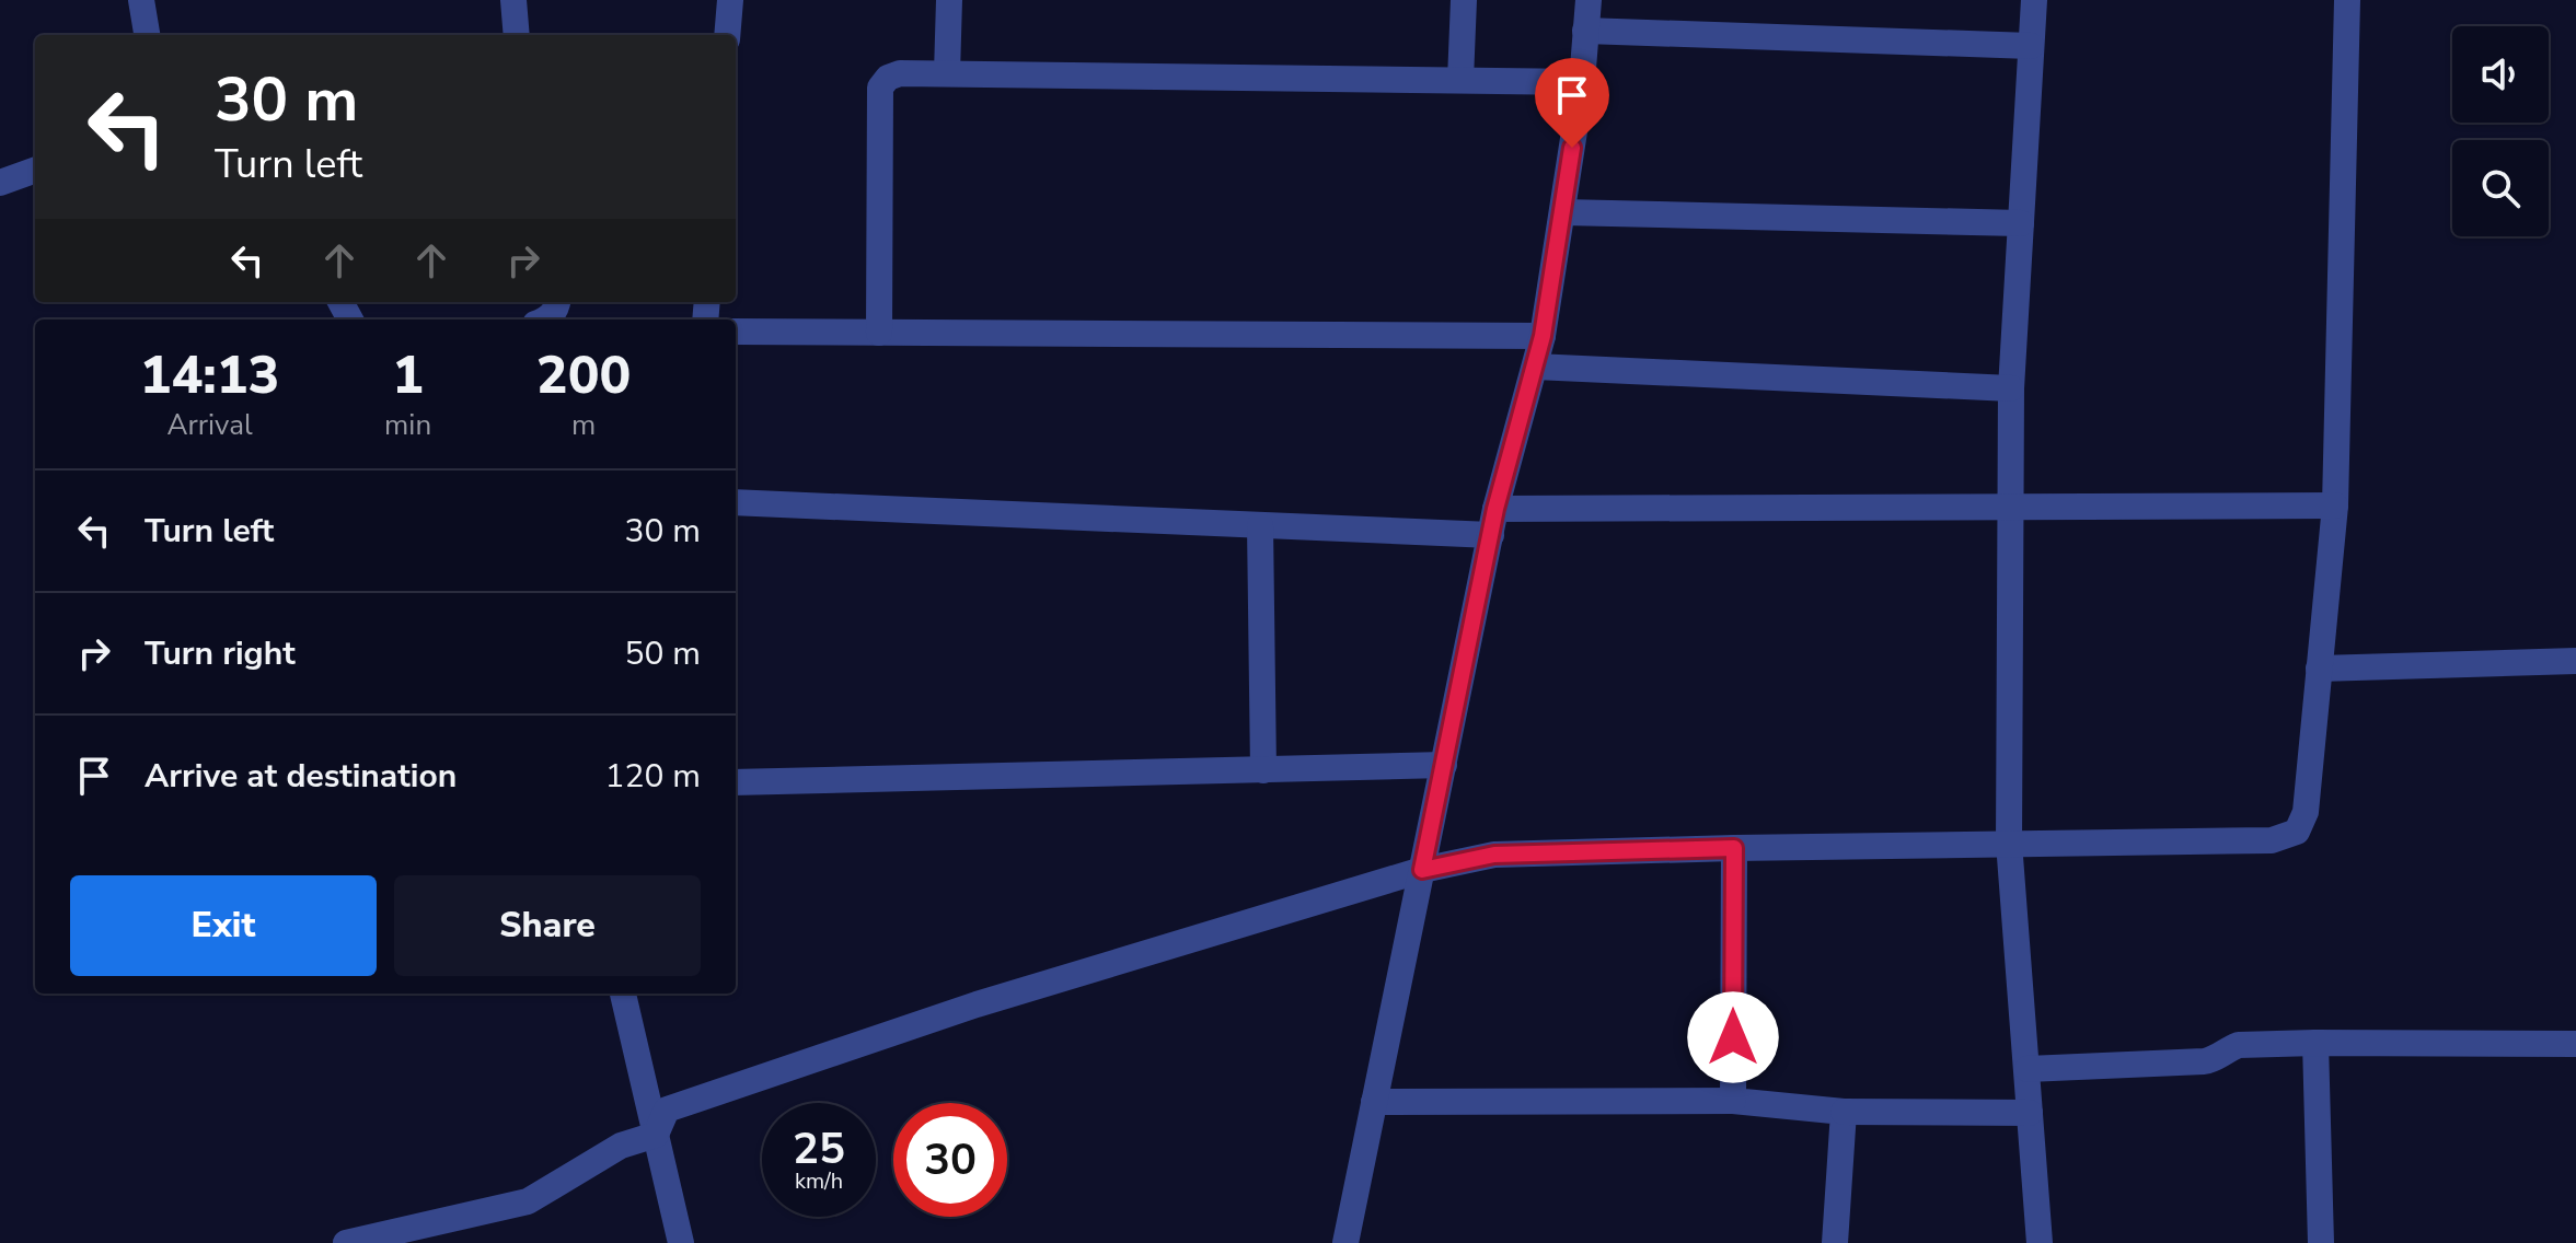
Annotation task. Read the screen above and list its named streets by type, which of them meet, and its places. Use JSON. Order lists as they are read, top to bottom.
{
  "page": {
    "turn": ["30 m", "Turn left"],
    "eta": [
      "14:13",
      "Arrival",
      "1",
      "min",
      "200",
      "m"
    ],
    "list": [
      {
        "name": "Turn left",
        "value": "30 m"
      },
      {
        "name": "Turn right",
        "value": "50 m"
      },
      {
        "name": "Arrive at destination",
        "value": "120 m"
      }
    ],
    "buttons": ["Exit", "Share"],
    "speed": "25 km/h",
    "limit": "30"
  }
}
